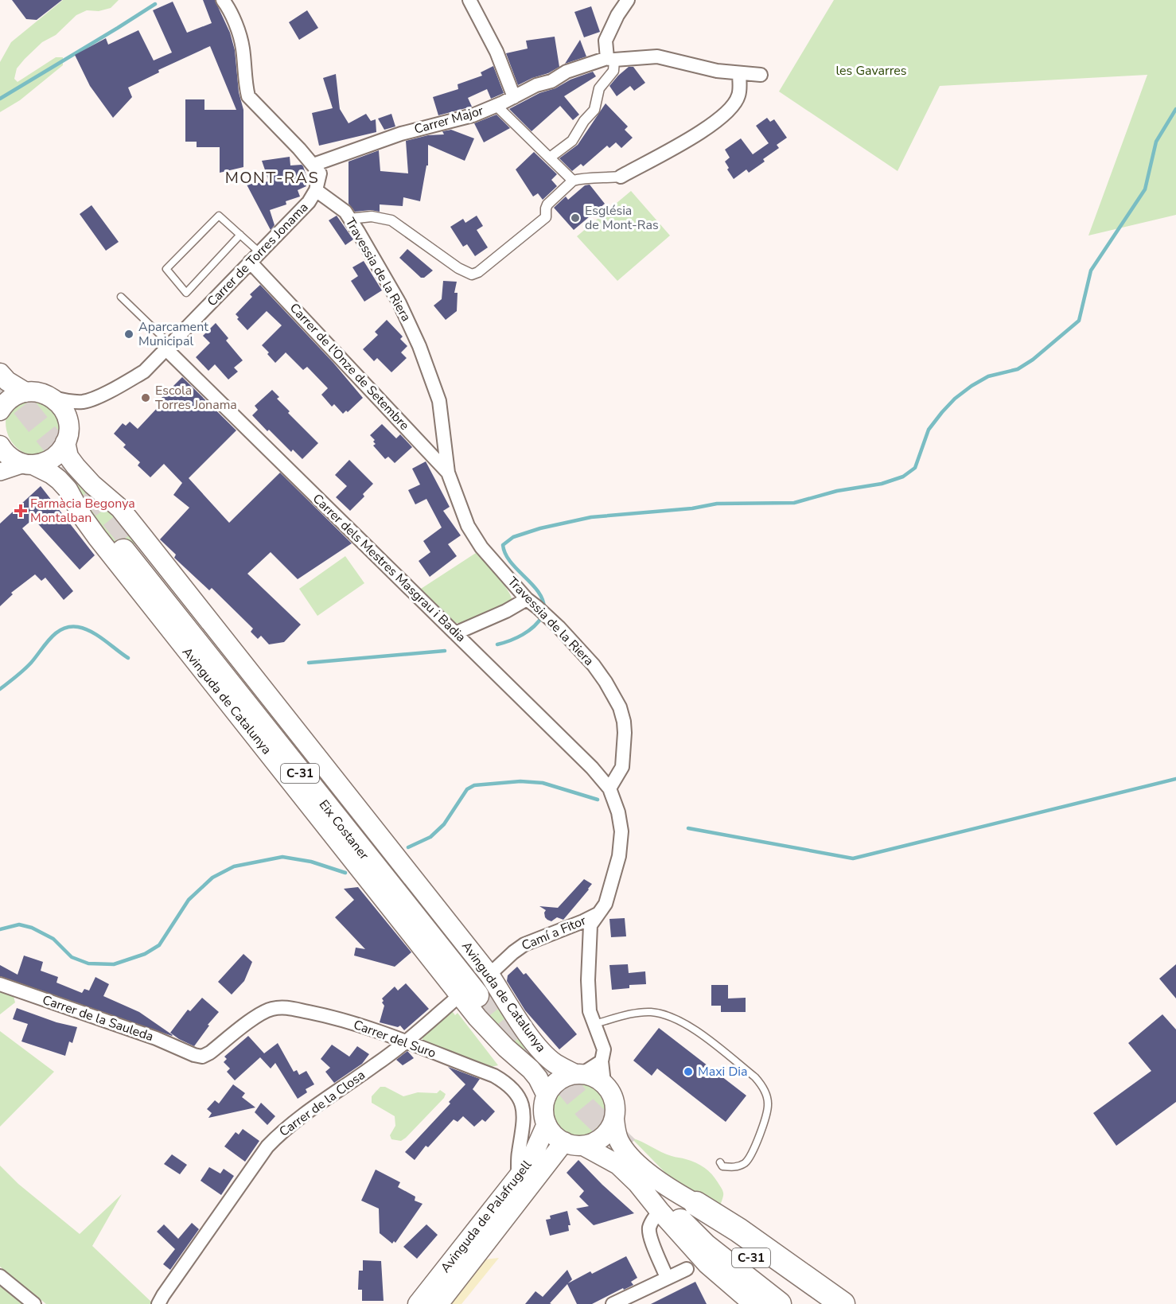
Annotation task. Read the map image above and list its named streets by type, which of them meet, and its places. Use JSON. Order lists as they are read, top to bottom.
{
  "streets": {
    "highway": ["C-31", "Eix Costaner"],
    "main road": ["Avinguda de Catalunya", "Avinguda de Palafrugell"],
    "street": [
      "Carrer Major",
      "Carrer de Torres Jonama",
      "Travessia de la Riera",
      "Carrer de l'Onze de Setembre",
      "Carrer dels Mestres Masgrau i Badia",
      "Camí a Fitor",
      "Carrer de la Sauleda",
      "Carrer del Suro",
      "Carrer de la Closa"
    ]
  },
  "crossings": [
    ["Carrer Major", "Carrer de Torres Jonama"],
    ["Carrer de Torres Jonama", "Travessia de la Riera"],
    ["Carrer de Torres Jonama", "Carrer de l'Onze de Setembre"],
    ["Carrer de Torres Jonama", "Carrer dels Mestres Masgrau i Badia"],
    ["Carrer de Torres Jonama", "Avinguda de Catalunya"],
    ["Travessia de la Riera", "Carrer de l'Onze de Setembre"],
    ["Travessia de la Riera", "Carrer dels Mestres Masgrau i Badia"],
    ["Avinguda de Catalunya", "Eix Costaner"],
    ["Avinguda de Catalunya", "Camí a Fitor"],
    ["Avinguda de Catalunya", "Carrer de la Closa"],
    ["Avinguda de Catalunya", "Avinguda de Palafrugell"],
    ["Eix Costaner", "Camí a Fitor"],
    ["Eix Costaner", "Carrer de la Closa"],
    ["Camí a Fitor", "Carrer de la Closa"],
    ["Carrer de la Sauleda", "Carrer del Suro"],
    ["Carrer del Suro", "Carrer de la Closa"],
    ["Carrer del Suro", "Avinguda de Palafrugell"]
  ],
  "districts": ["MONT-RAS"],
  "parks": ["les Gavarres"],
  "places": {
    "other": [
      "Església de Mont-Ras",
      "Aparcament Municipal",
      "Escola Torres Jonama",
      "Maxi Dia"
    ],
    "health": ["Farmàcia Begonya Montalban"]
  }
}
